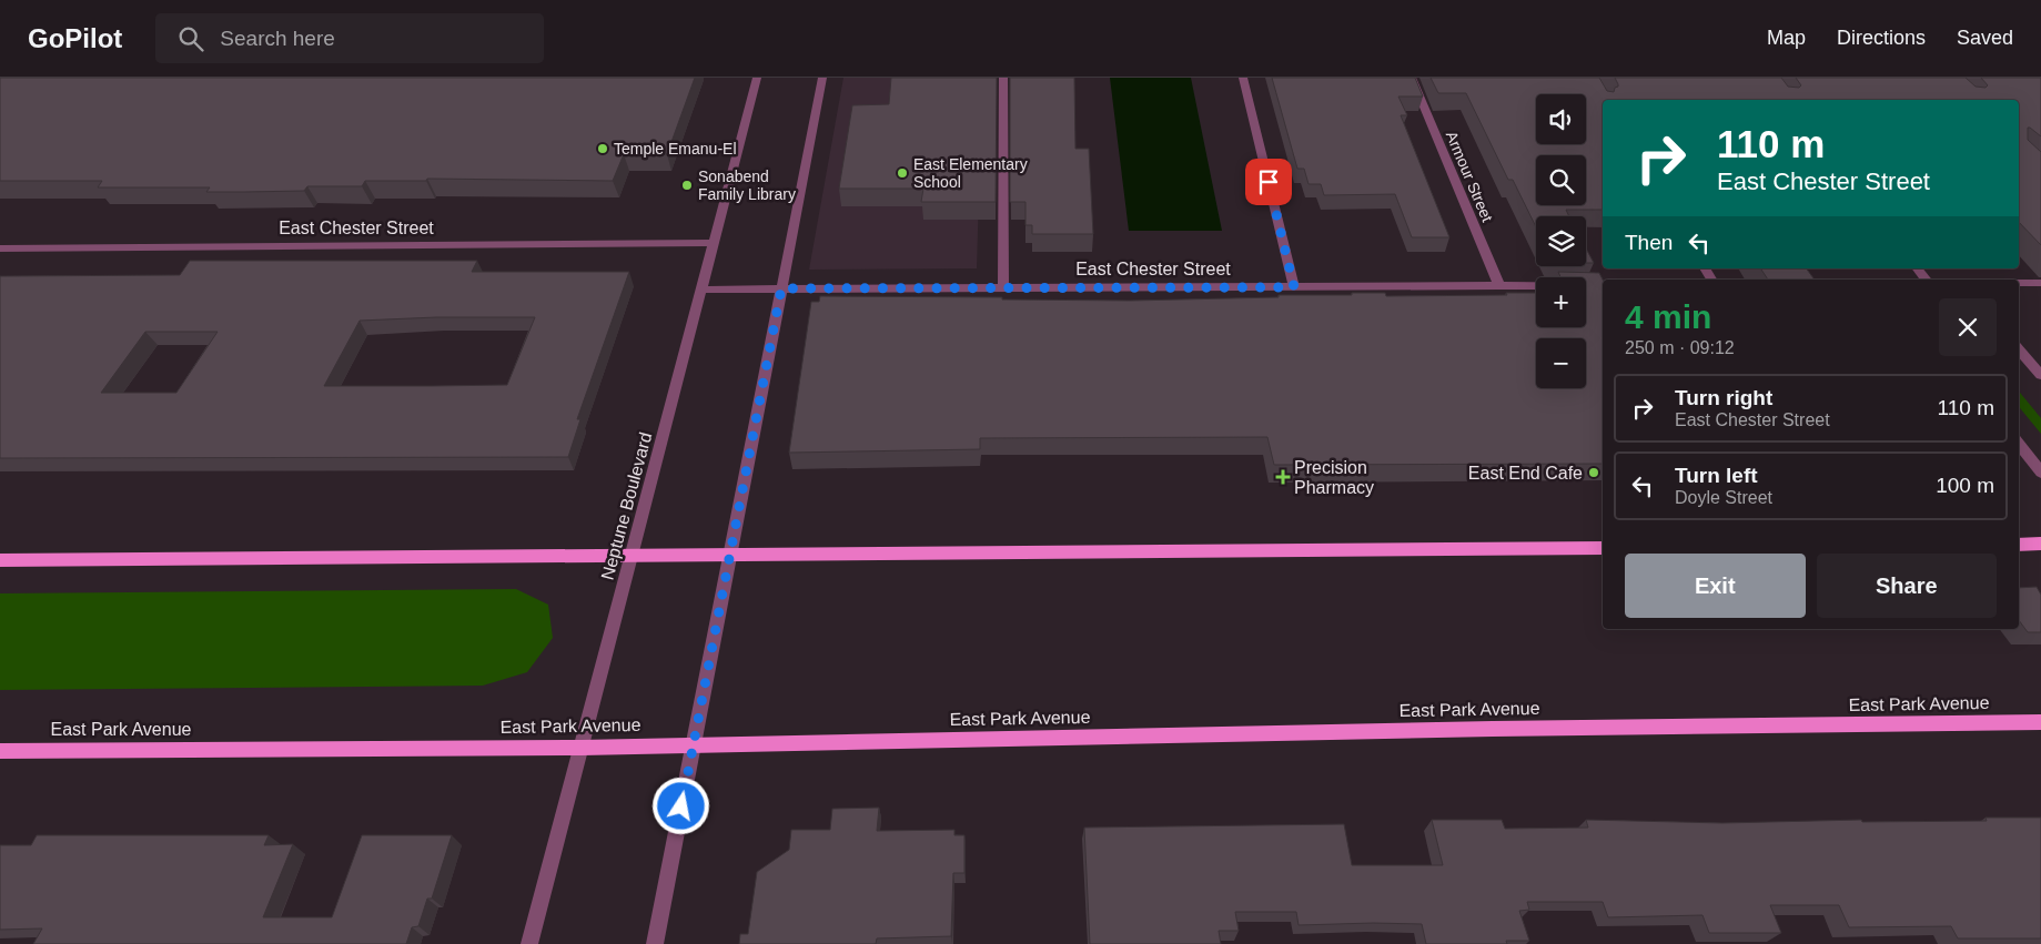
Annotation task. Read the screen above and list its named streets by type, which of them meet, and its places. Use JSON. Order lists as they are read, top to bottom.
{
  "streets": {
    "highway": ["East Park Avenue"],
    "street": ["Armour Street", "East Chester Street", "Neptune Boulevard"]
  },
  "crossings": [
    ["Armour Street", "East Chester Street"],
    ["East Chester Street", "Neptune Boulevard"],
    ["Neptune Boulevard", "East Park Avenue"]
  ],
  "places": {
    "other": [
      "Temple Emanu-El",
      "East Elementary School",
      "Sonabend Family Library",
      "East End Cafe"
    ],
    "health": ["Precision Pharmacy"]
  },
  "page": {
    "header": "GoPilot",
    "search": "Search here",
    "nav": ["Map", "Directions", "Saved"],
    "map_buttons": ["+", "−"],
    "turn": ["110 m", "East Chester Street"],
    "then": "Then",
    "heading": ["4 min", "250 m · 09:12"],
    "list": [
      {
        "name": "Turn right",
        "note": "East Chester Street",
        "value": "110 m"
      },
      {
        "name": "Turn left",
        "note": "Doyle Street",
        "value": "100 m"
      }
    ],
    "buttons": ["Exit", "Share"]
  }
}
